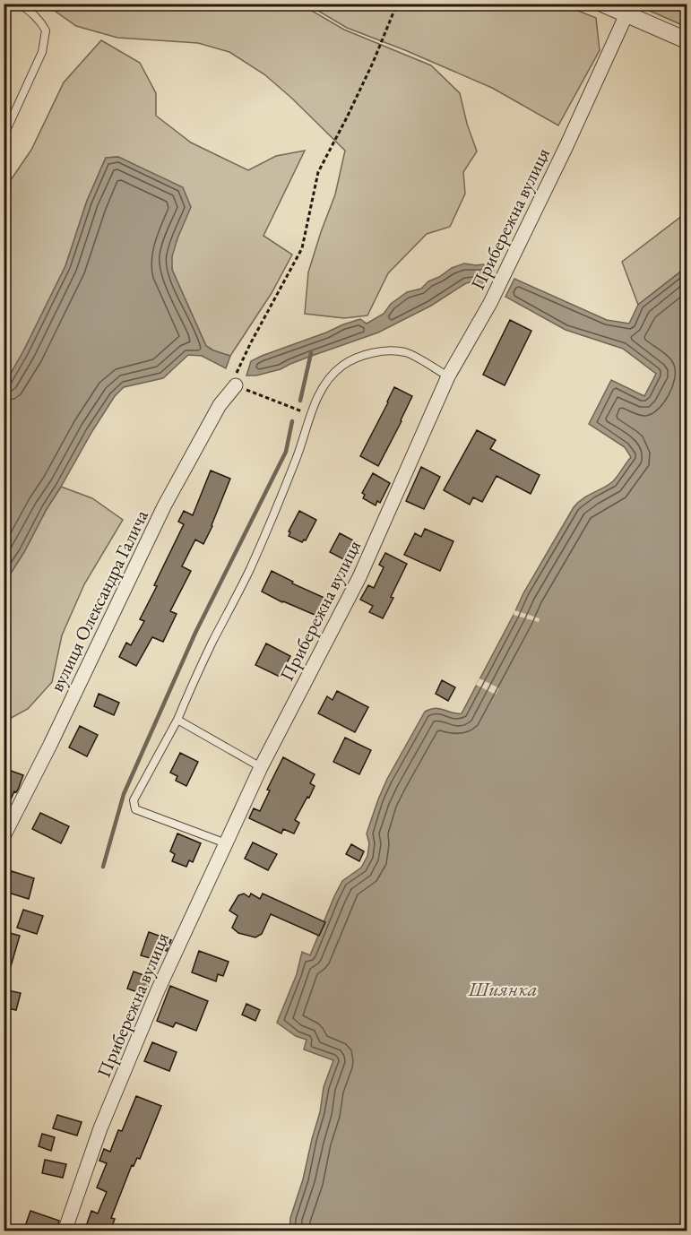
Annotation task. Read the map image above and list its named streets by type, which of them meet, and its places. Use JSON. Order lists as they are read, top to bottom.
{
  "streets": {
    "street": ["Прибережна вулиця", "вулиця Олександра Галича"]
  },
  "water": ["Шиянка"]
}
